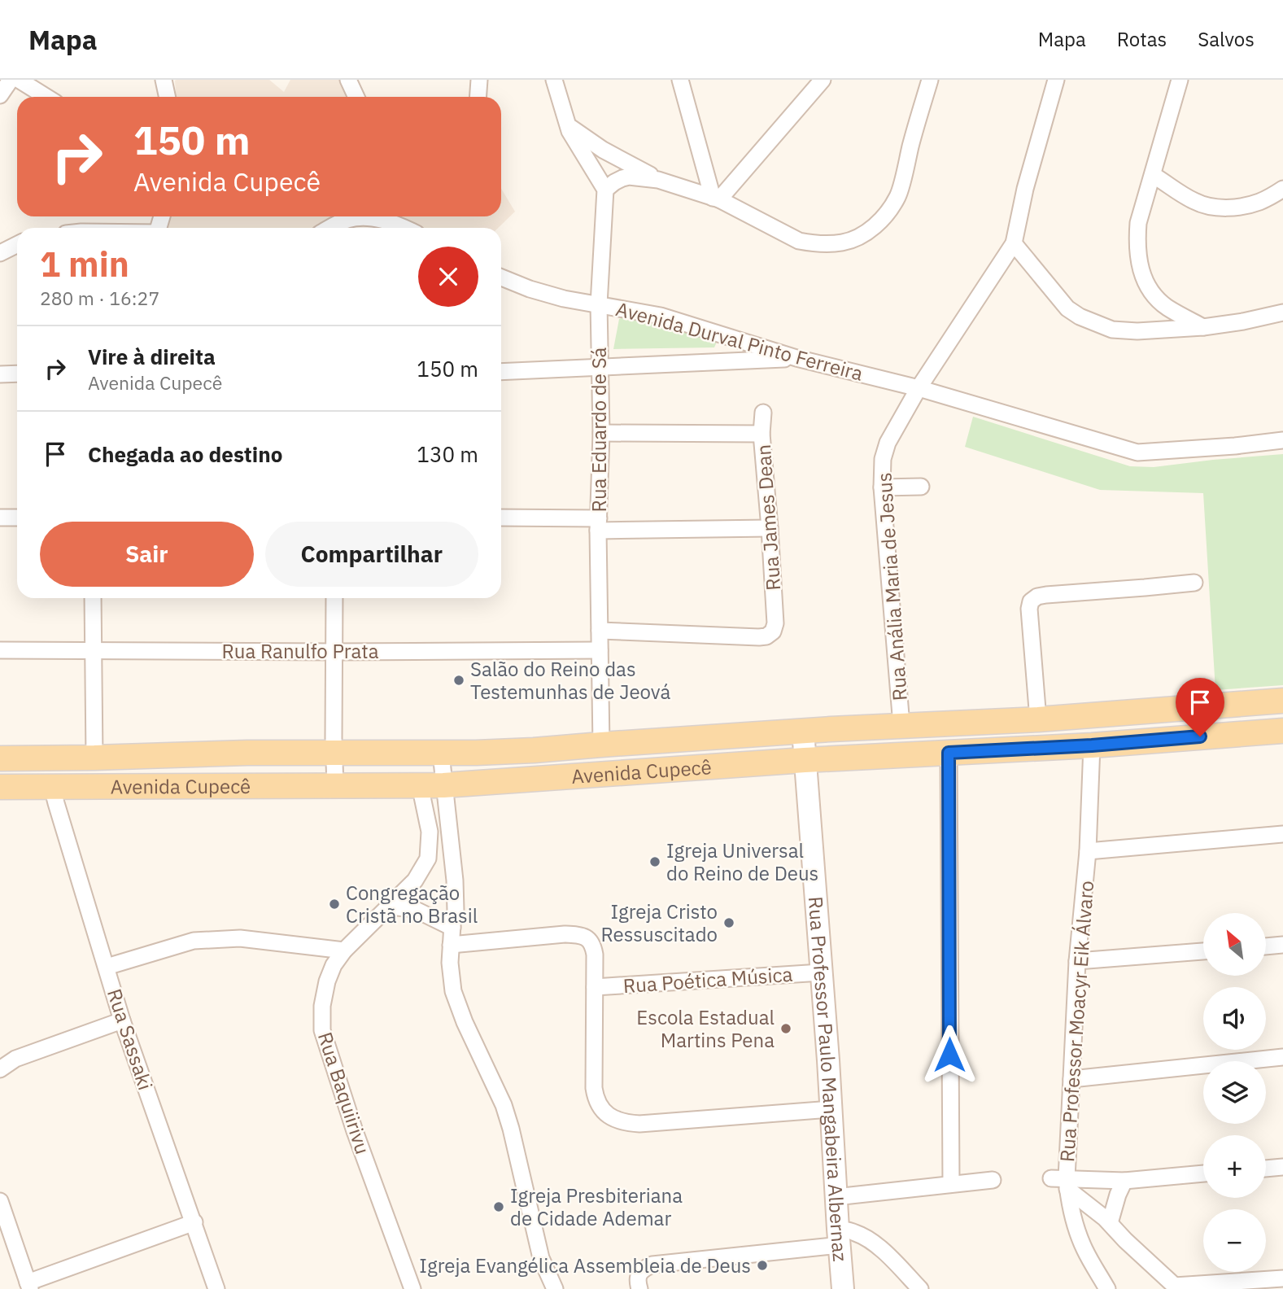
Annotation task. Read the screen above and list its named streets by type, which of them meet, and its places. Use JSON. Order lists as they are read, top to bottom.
{
  "streets": {
    "main road": ["Avenida Cupecê"],
    "street": [
      "Avenida Durval Pinto Ferreira",
      "Rua Eduardo de Sá",
      "Rua James Dean",
      "Rua Anália Maria de Jesus",
      "Rua Ranulfo Prata",
      "Rua Poética Música",
      "Rua Professor Moacyr Eik Álvaro",
      "Rua Sassaki",
      "Rua Professor Paulo Mangabeira Albernaz",
      "Rua Baquiirivu"
    ]
  },
  "crossings": [
    ["Avenida Durval Pinto Ferreira", "Rua Eduardo de Sá"],
    ["Avenida Durval Pinto Ferreira", "Rua Anália Maria de Jesus"],
    ["Rua Eduardo de Sá", "Rua James Dean"],
    ["Rua Eduardo de Sá", "Rua Ranulfo Prata"],
    ["Rua Eduardo de Sá", "Avenida Cupecê"],
    ["Rua Anália Maria de Jesus", "Avenida Cupecê"],
    ["Avenida Cupecê", "Rua Professor Moacyr Eik Álvaro"],
    ["Avenida Cupecê", "Rua Sassaki"],
    ["Avenida Cupecê", "Rua Professor Paulo Mangabeira Albernaz"],
    ["Avenida Cupecê", "Rua Baquiirivu"],
    ["Rua Poética Música", "Rua Professor Paulo Mangabeira Albernaz"]
  ],
  "places": [
    "Salão do Reino das Testemunhas de Jeová",
    "Igreja Universal do Reino de Deus",
    "Congregação Cristã no Brasil",
    "Igreja Cristo Ressuscitado",
    "Escola Estadual Martins Pena",
    "Igreja Presbiteriana de Cidade Ademar",
    "Igreja Evangélica Assembleia de Deus"
  ],
  "north": "top left",
  "page": {
    "header": "Mapa",
    "nav": ["Mapa", "Rotas", "Salvos"],
    "turn": ["150 m", "Avenida Cupecê"],
    "heading": ["1 min", "280 m · 16:27"],
    "list": [
      {
        "name": "Vire à direita",
        "note": "Avenida Cupecê",
        "value": "150 m"
      },
      {
        "name": "Chegada ao destino",
        "value": "130 m"
      }
    ],
    "buttons": ["Sair", "Compartilhar"],
    "map_buttons": ["+", "−"]
  }
}
